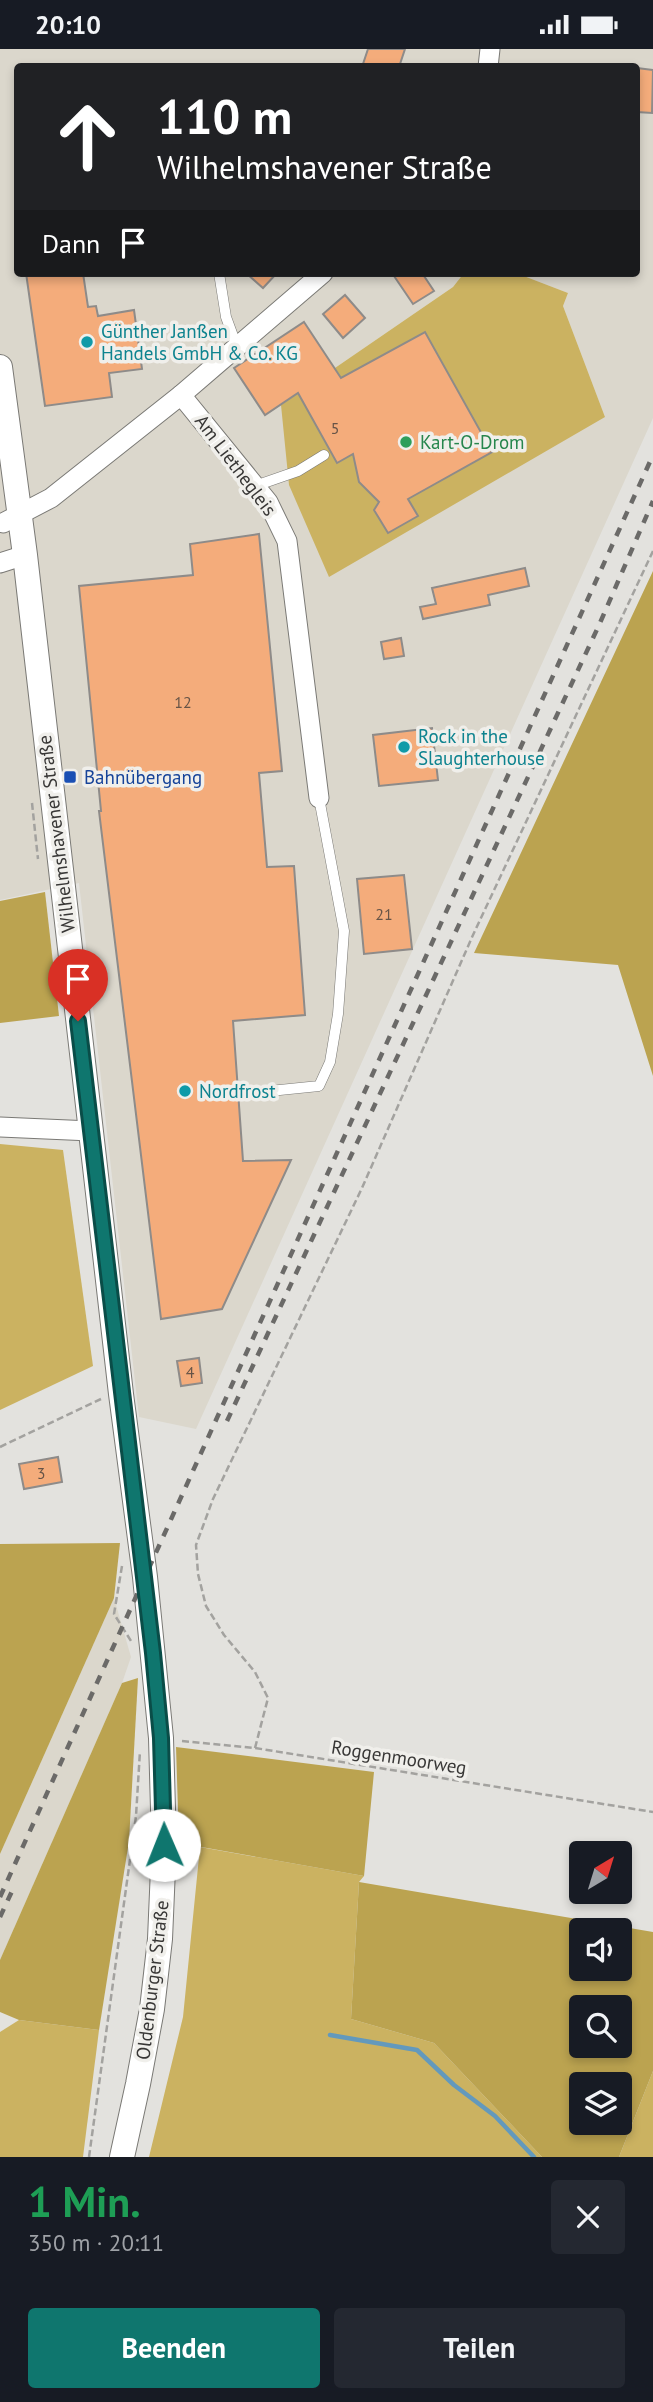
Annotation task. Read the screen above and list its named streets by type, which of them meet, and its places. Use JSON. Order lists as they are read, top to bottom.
{
  "streets": {
    "street": ["Am Liethegleis", "Wilhelmshavener Straße", "Oldenburger Straße"],
    "path": ["Roggenmoorweg"]
  },
  "crossings": [
    ["Am Liethegleis", "Wilhelmshavener Straße"],
    ["Wilhelmshavener Straße", "Oldenburger Straße"],
    ["Roggenmoorweg", "Oldenburger Straße"]
  ],
  "places": {
    "other": [
      "Günther Janßen Handels GmbH & Co. KG",
      "Kart-O-Drom",
      "Rock in the Slaughterhouse",
      "Nordfrost"
    ],
    "transit": ["Bahnübergang"]
  },
  "house_numbers": [
    "5",
    "12",
    "21",
    "4",
    "3"
  ],
  "north": "top right",
  "page": {
    "status": "20:10",
    "turn": ["110 m", "Wilhelmshavener Straße"],
    "then": "Dann",
    "heading": ["1 Min.", "350 m · 20:11"],
    "buttons": ["Beenden", "Teilen"]
  }
}
